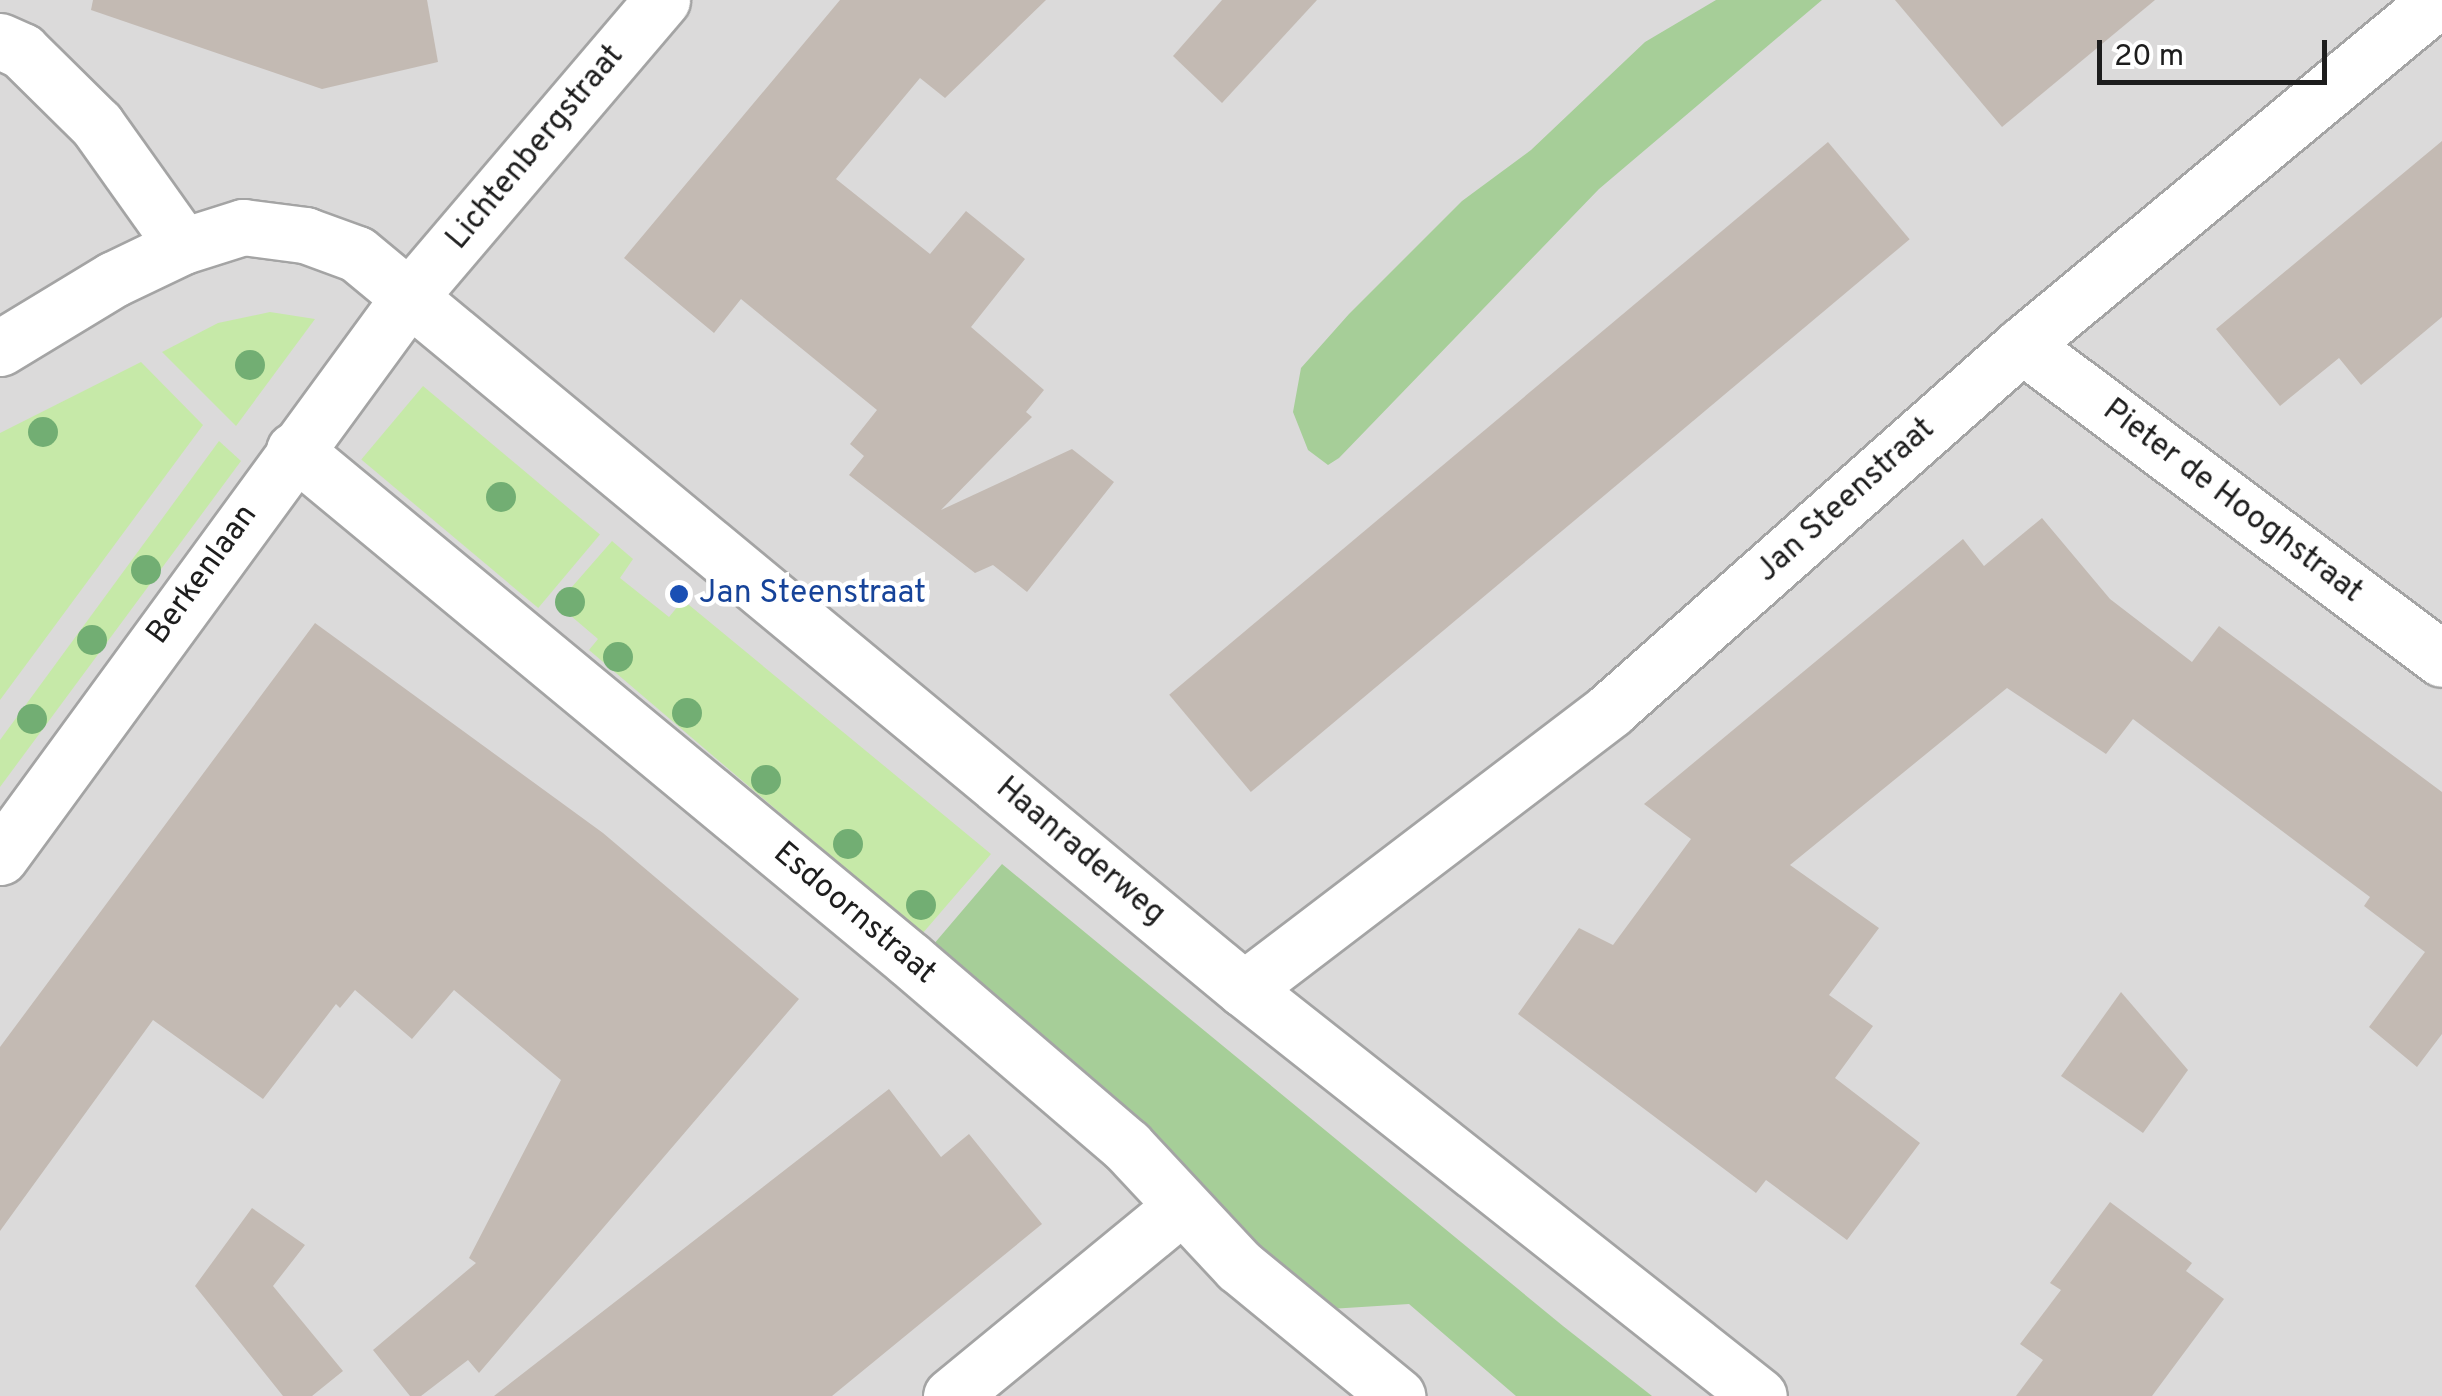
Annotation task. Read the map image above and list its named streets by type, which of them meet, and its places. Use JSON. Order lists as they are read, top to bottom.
{
  "streets": {
    "street": [
      "Lichtenbergstraat",
      "Jan Steenstraat",
      "Pieter de Hooghstraat",
      "Berkenlaan",
      "Haanraderweg",
      "Esdoornstraat"
    ]
  },
  "crossings": [
    ["Lichtenbergstraat", "Berkenlaan"],
    ["Lichtenbergstraat", "Haanraderweg"],
    ["Jan Steenstraat", "Pieter de Hooghstraat"],
    ["Jan Steenstraat", "Haanraderweg"],
    ["Berkenlaan", "Haanraderweg"],
    ["Berkenlaan", "Esdoornstraat"]
  ],
  "places": ["Jan Steenstraat"],
  "scale_bar": "20 m"
}
